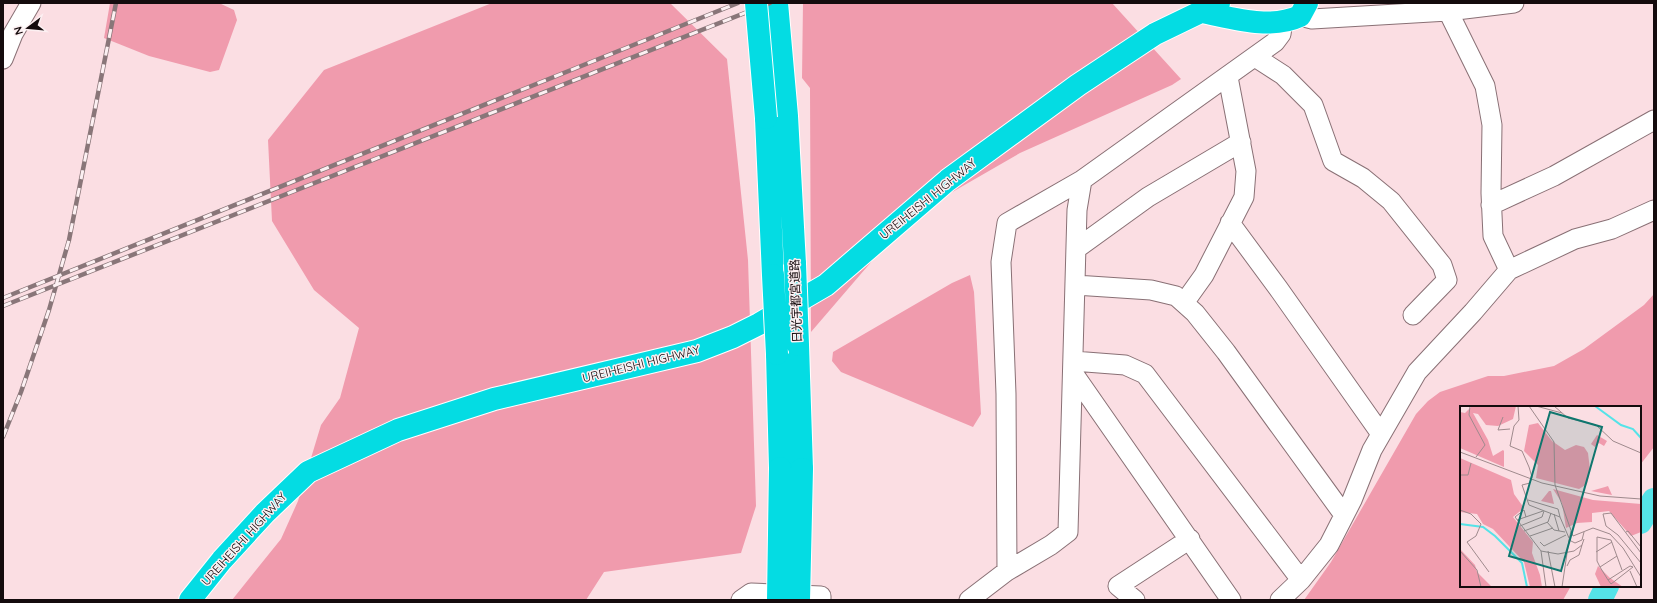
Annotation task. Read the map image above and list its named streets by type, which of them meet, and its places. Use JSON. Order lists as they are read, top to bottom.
{
  "streets": {
    "highway": ["UREIHEISHI HIGHWAY", "日光宇都宮道路"]
  },
  "north": "left"
}
